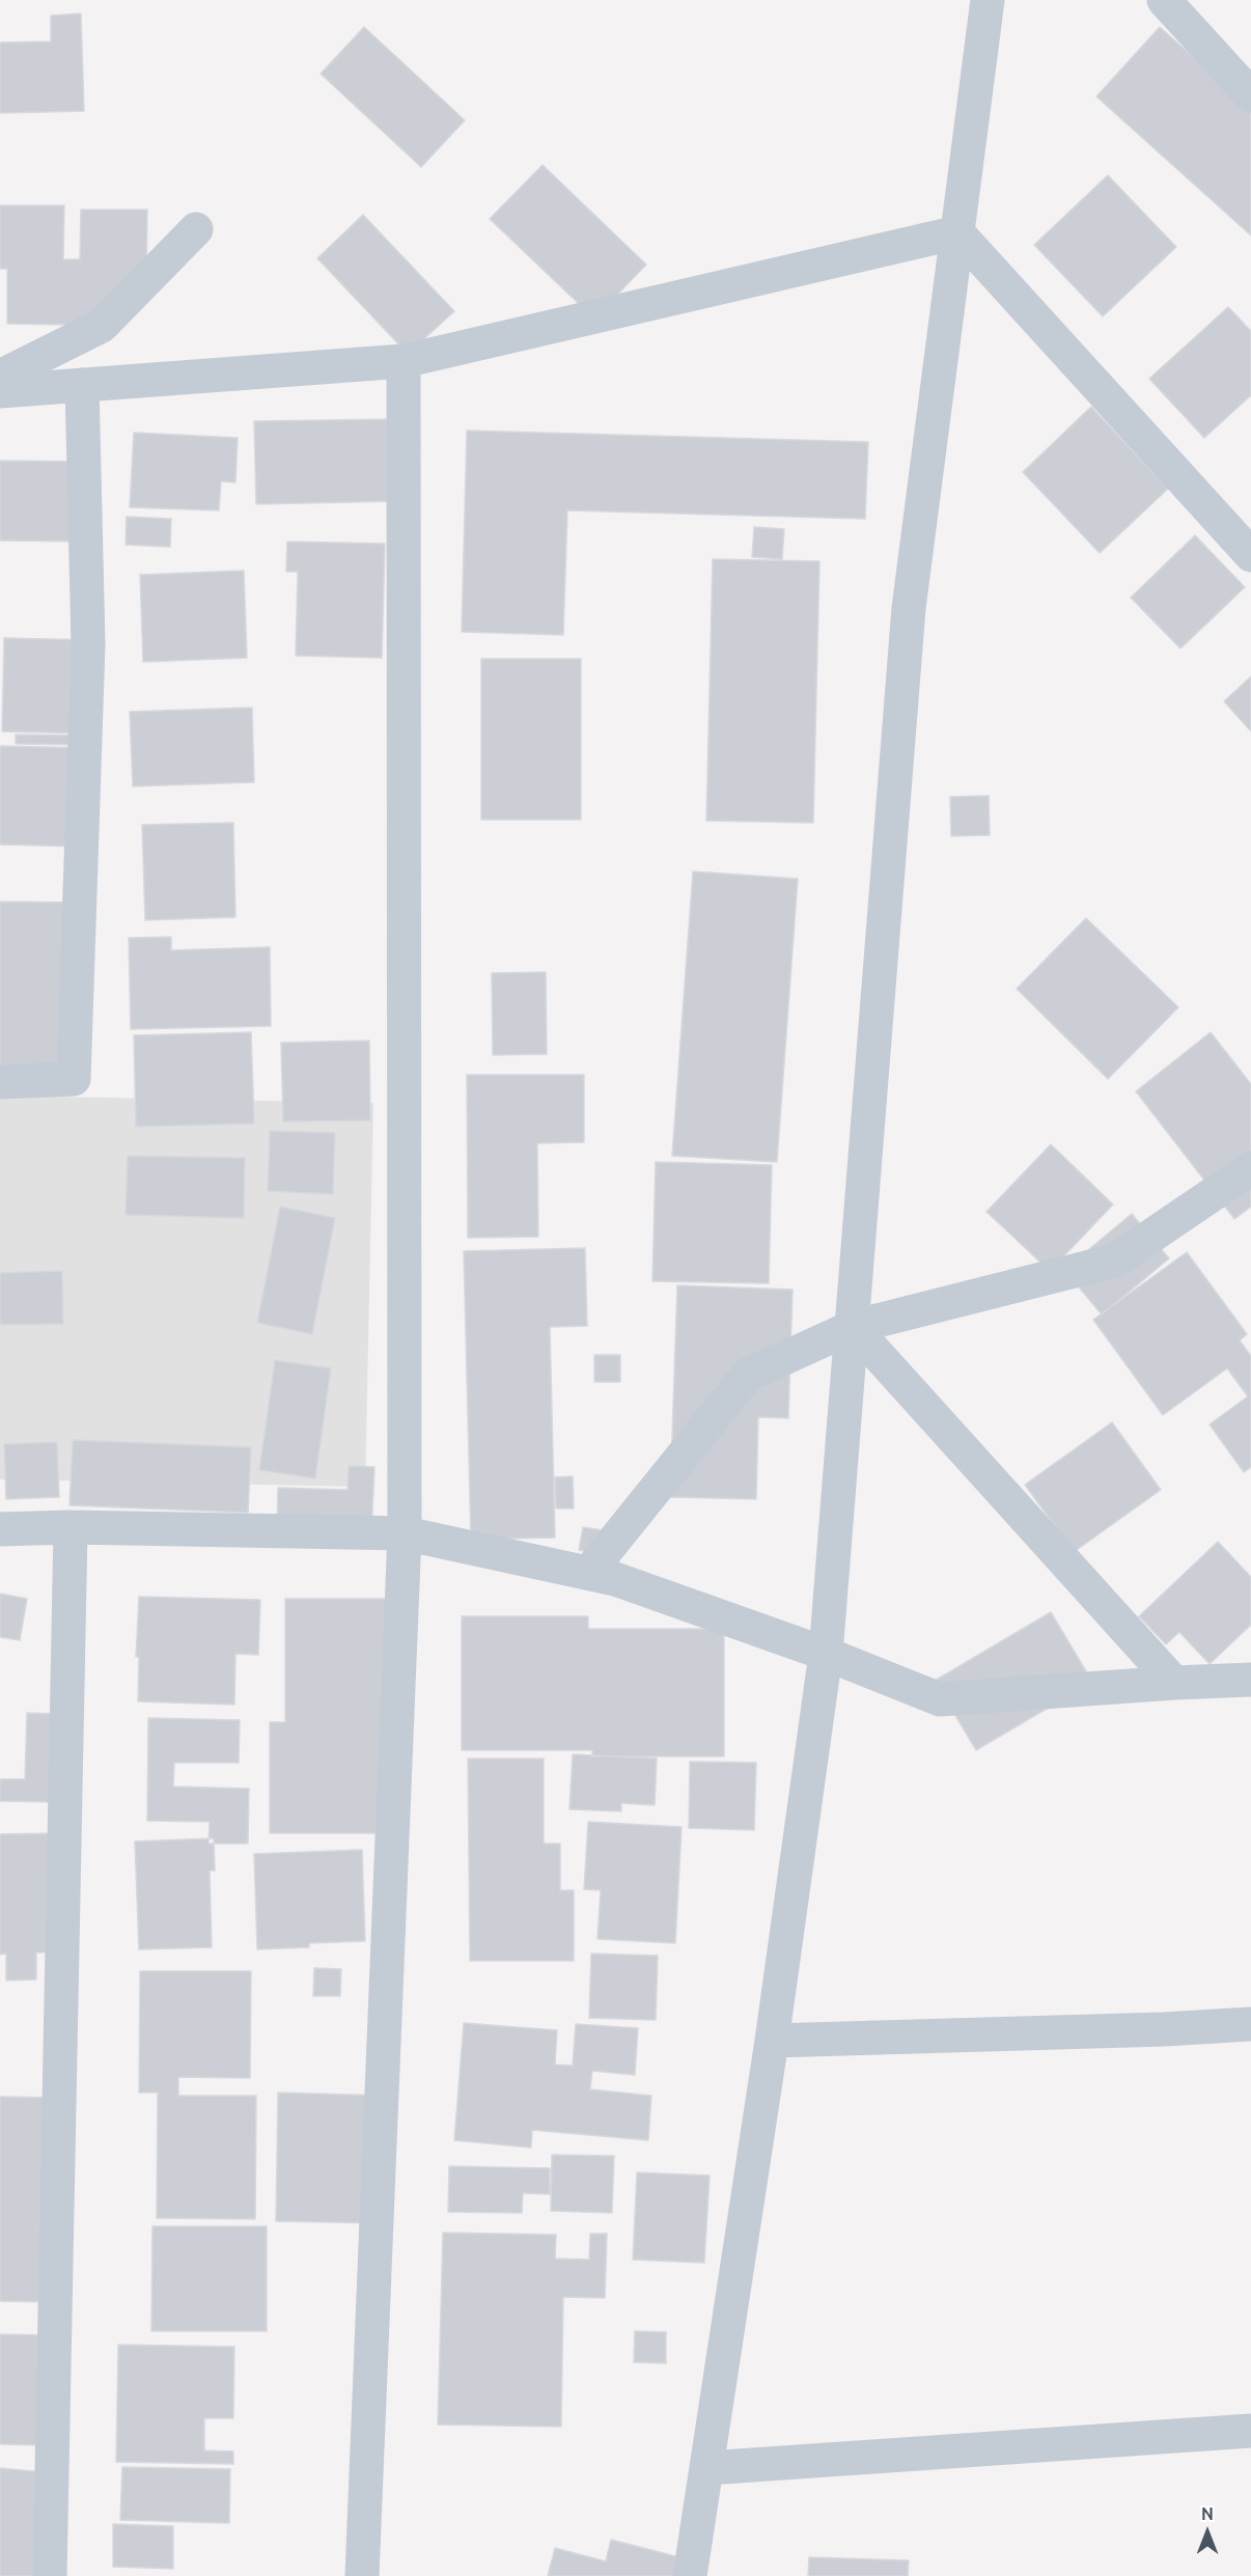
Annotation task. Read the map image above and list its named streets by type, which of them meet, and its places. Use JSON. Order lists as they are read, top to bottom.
{
  "north": "top"
}
